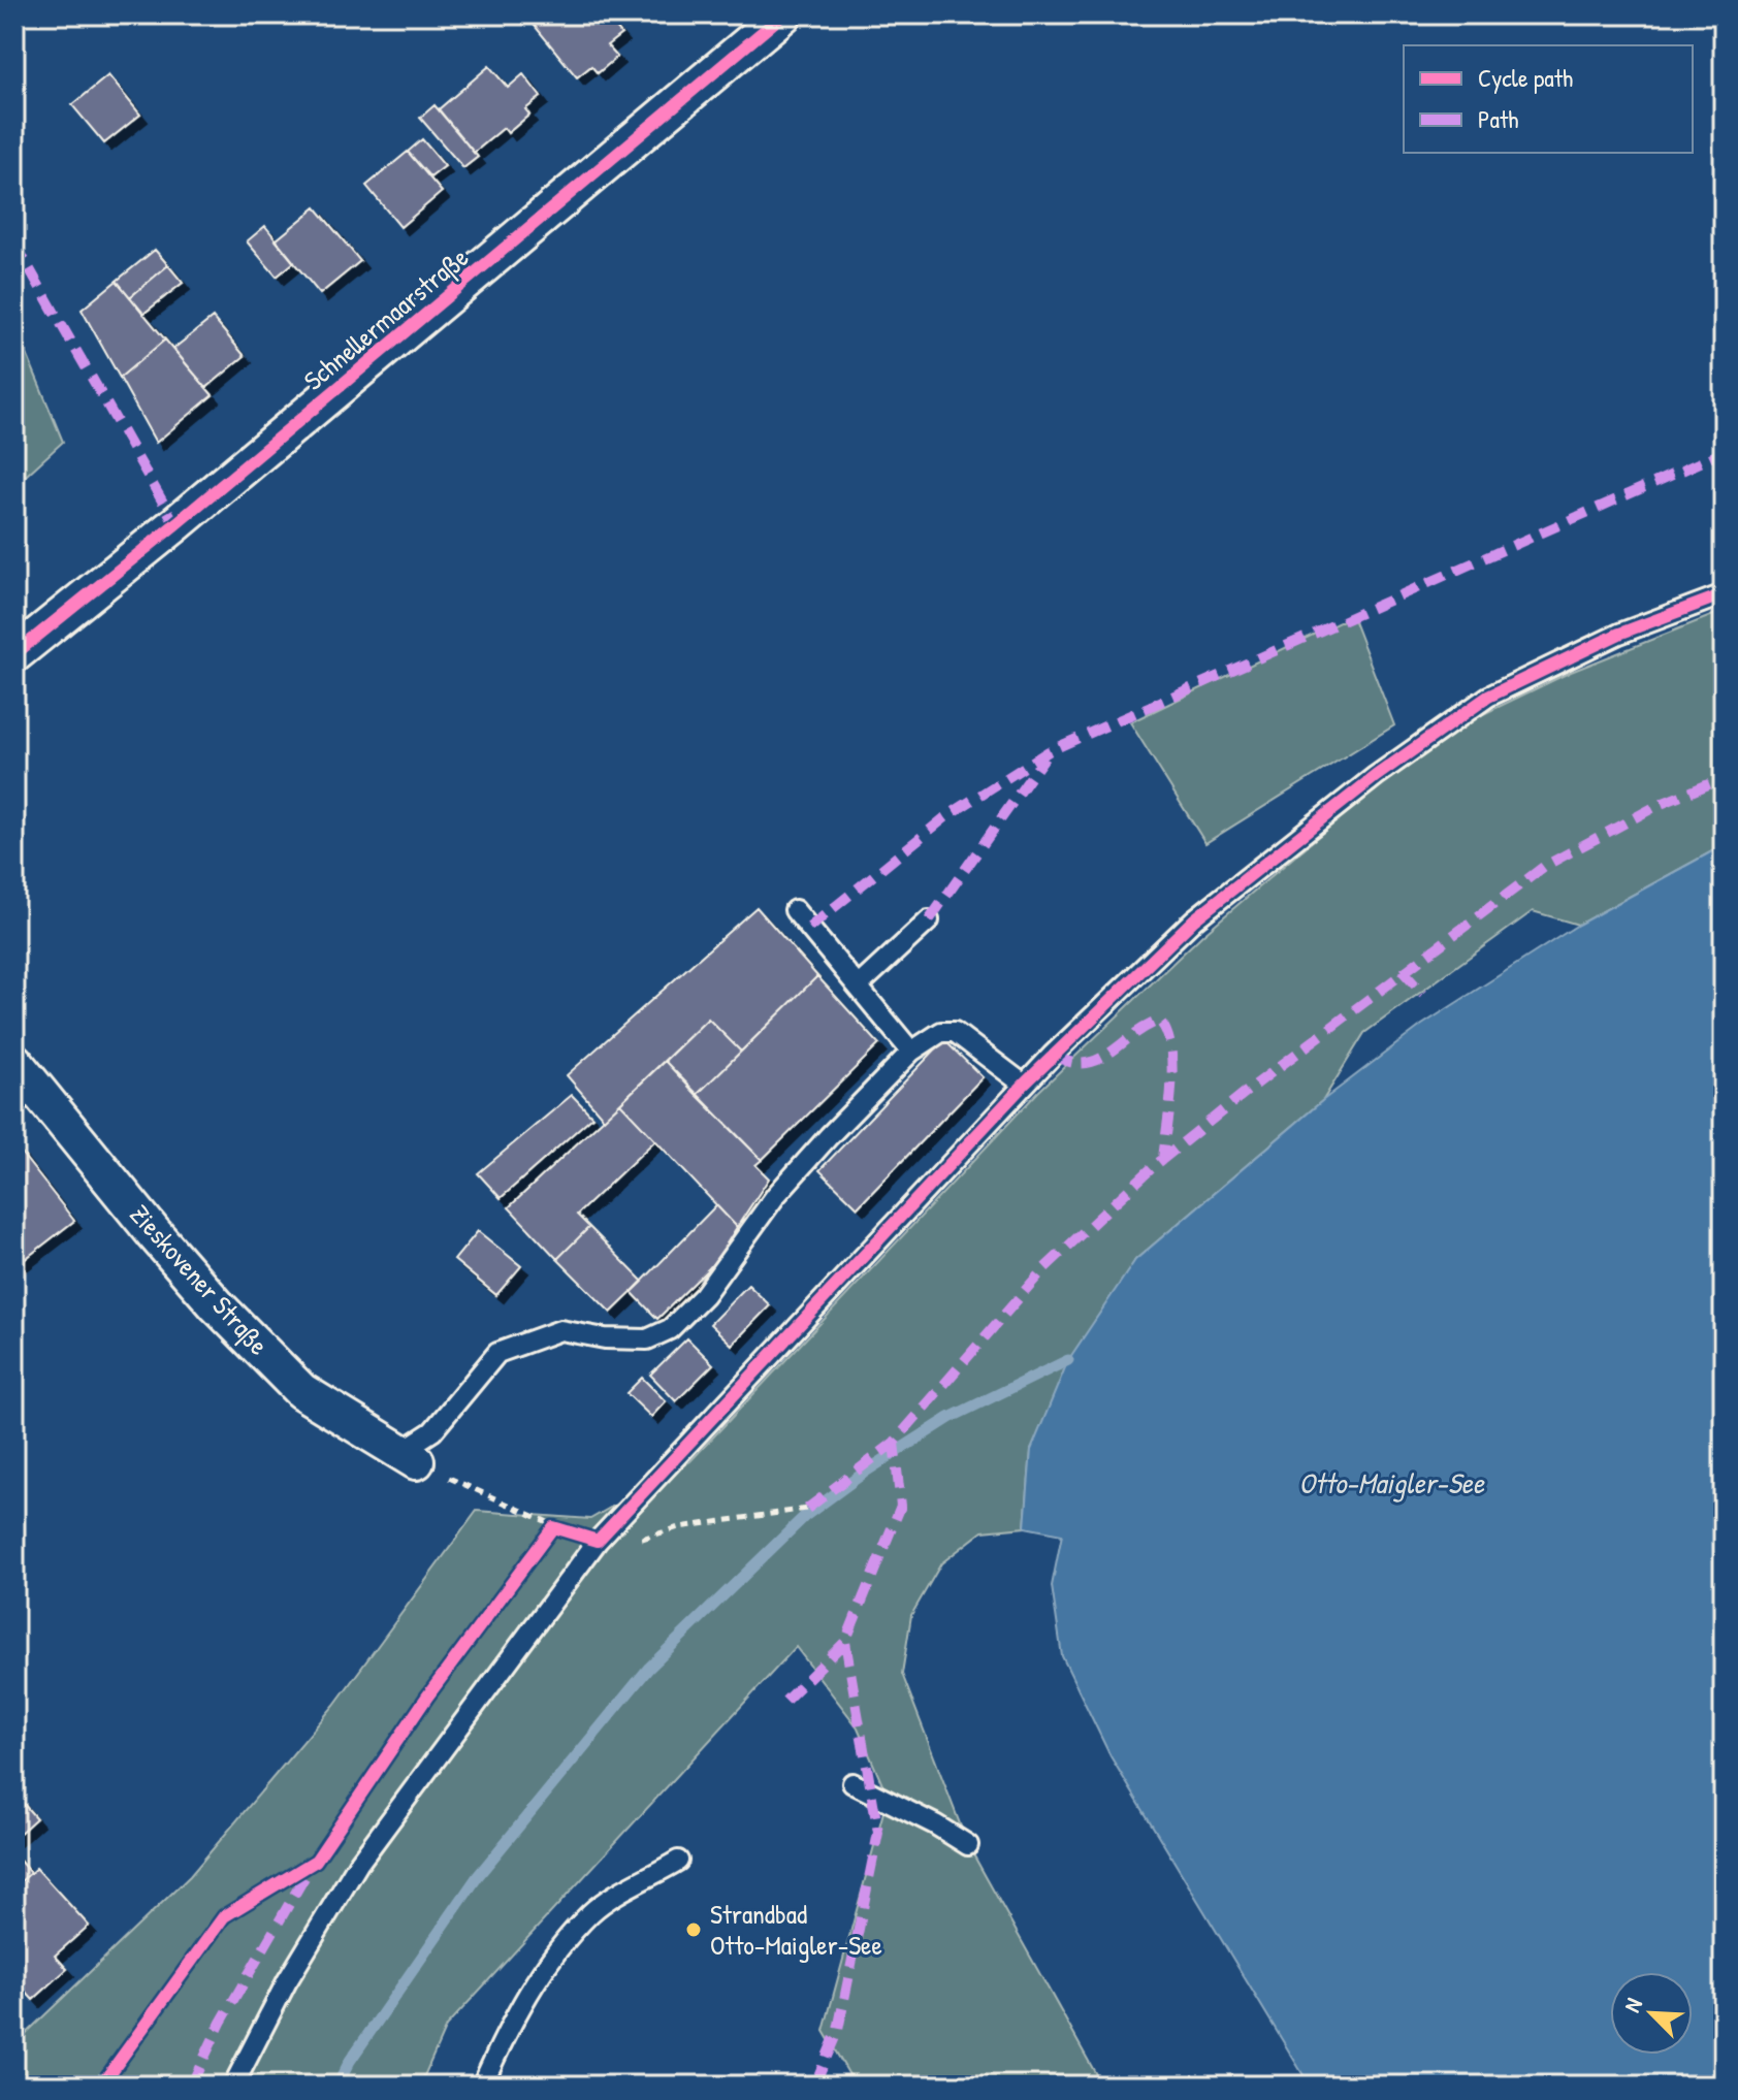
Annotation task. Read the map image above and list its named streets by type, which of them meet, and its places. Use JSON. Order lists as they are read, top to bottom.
{
  "streets": {
    "street": ["Schnellermaarstraße", "Zieskovener Straße"]
  },
  "water": ["Otto-Maigler-See"],
  "places": ["Strandbad Otto-Maigler-See"],
  "legend": ["Cycle path", "Path"],
  "north": "top left"
}
